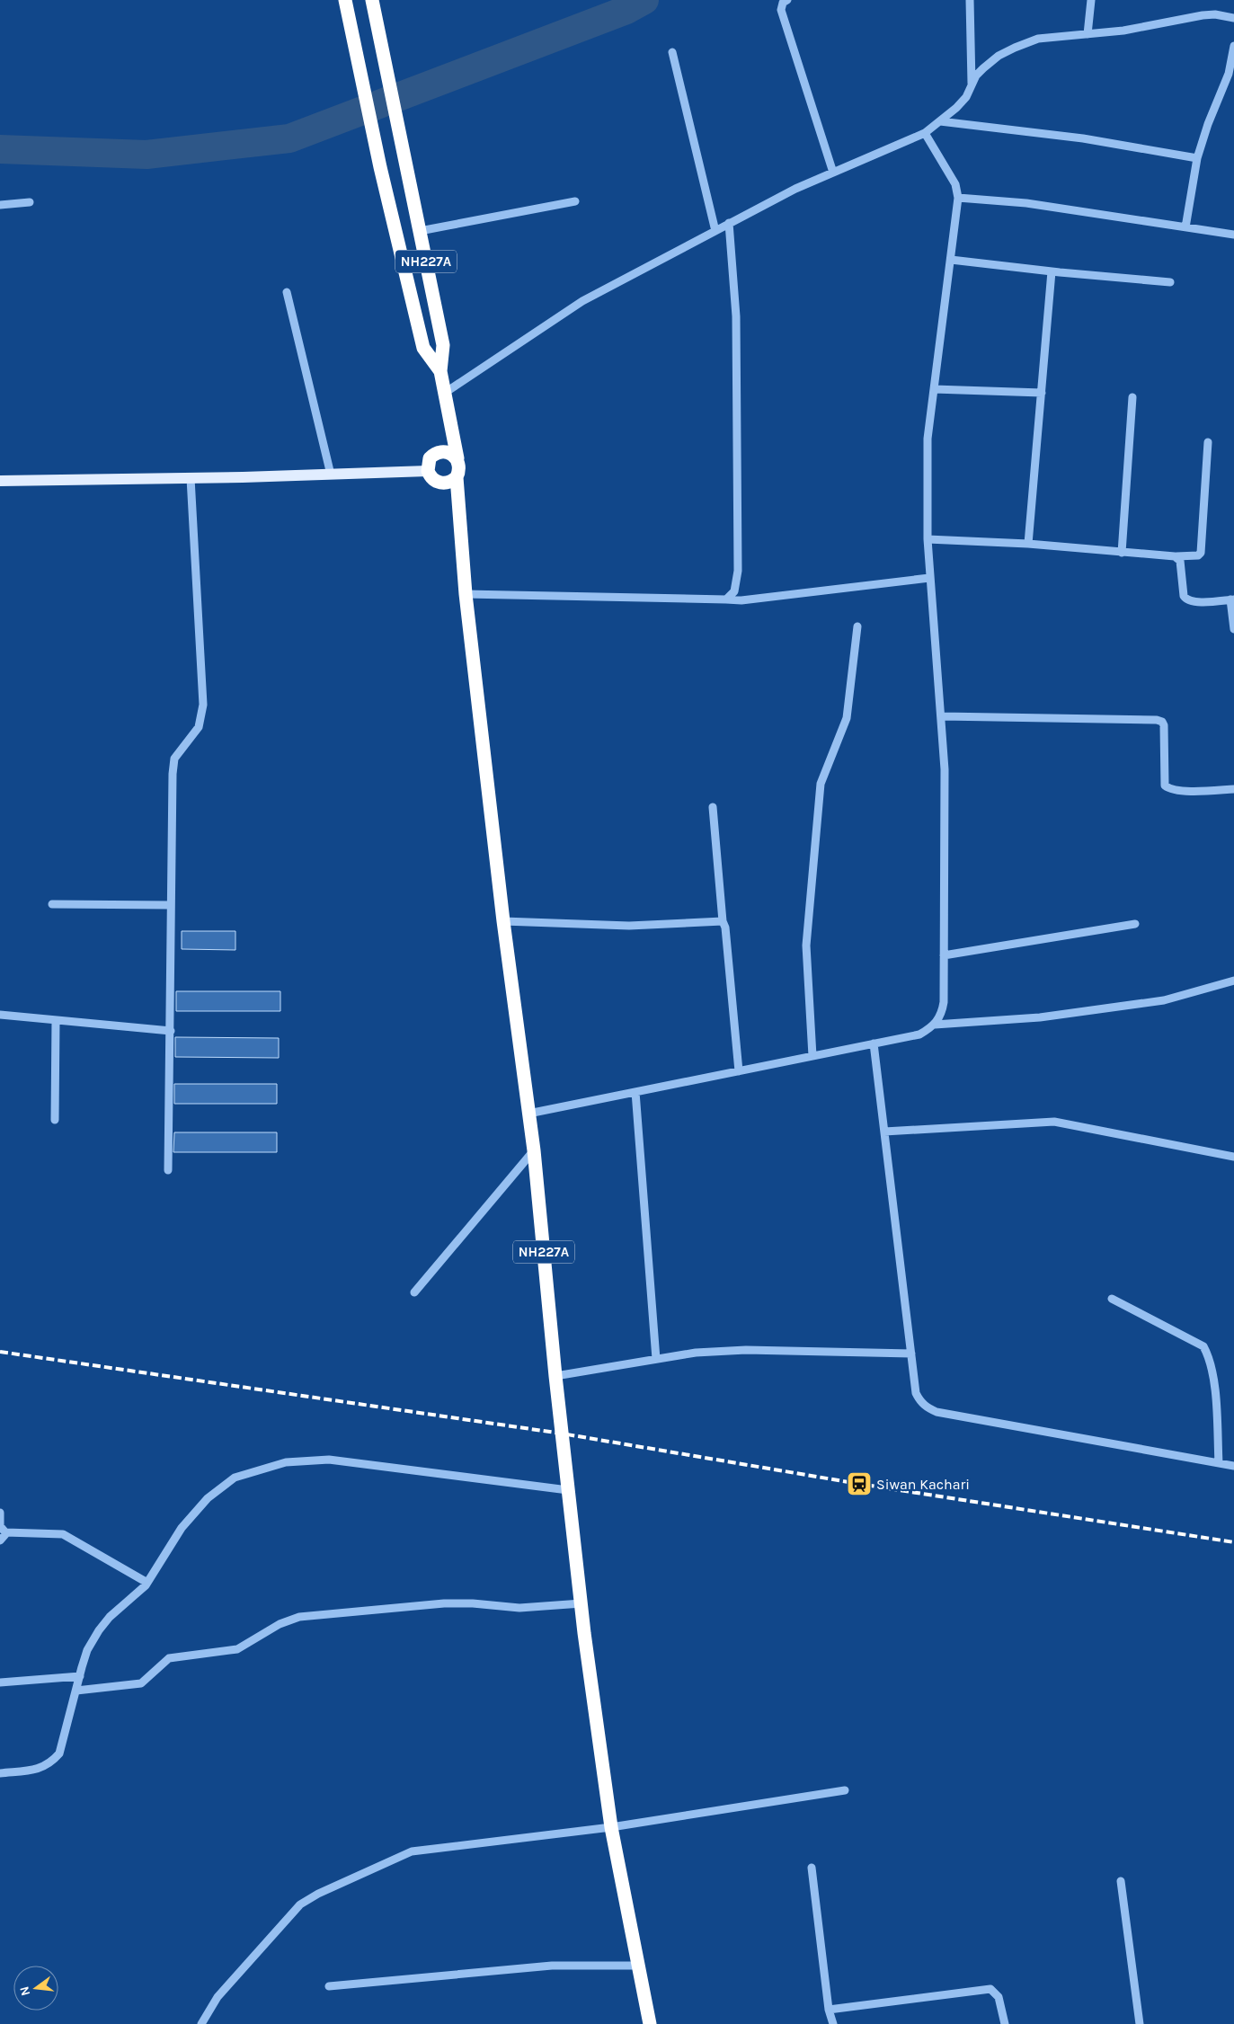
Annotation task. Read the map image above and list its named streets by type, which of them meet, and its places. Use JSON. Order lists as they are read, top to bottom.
{
  "streets": {
    "highway": ["NH227A"]
  },
  "places": {
    "station": ["Siwan Kachari"]
  },
  "north": "left"
}
